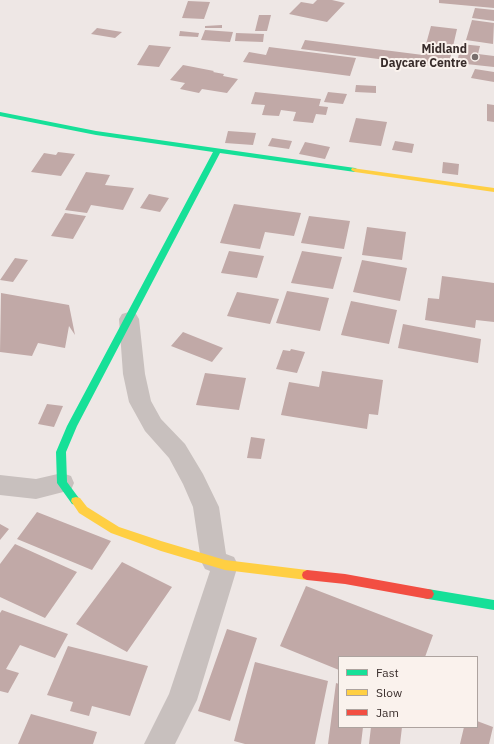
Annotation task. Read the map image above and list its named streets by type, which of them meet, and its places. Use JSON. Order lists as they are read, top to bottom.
{
  "places": ["Midland Daycare Centre"],
  "legend": ["Fast", "Slow", "Jam"]
}
